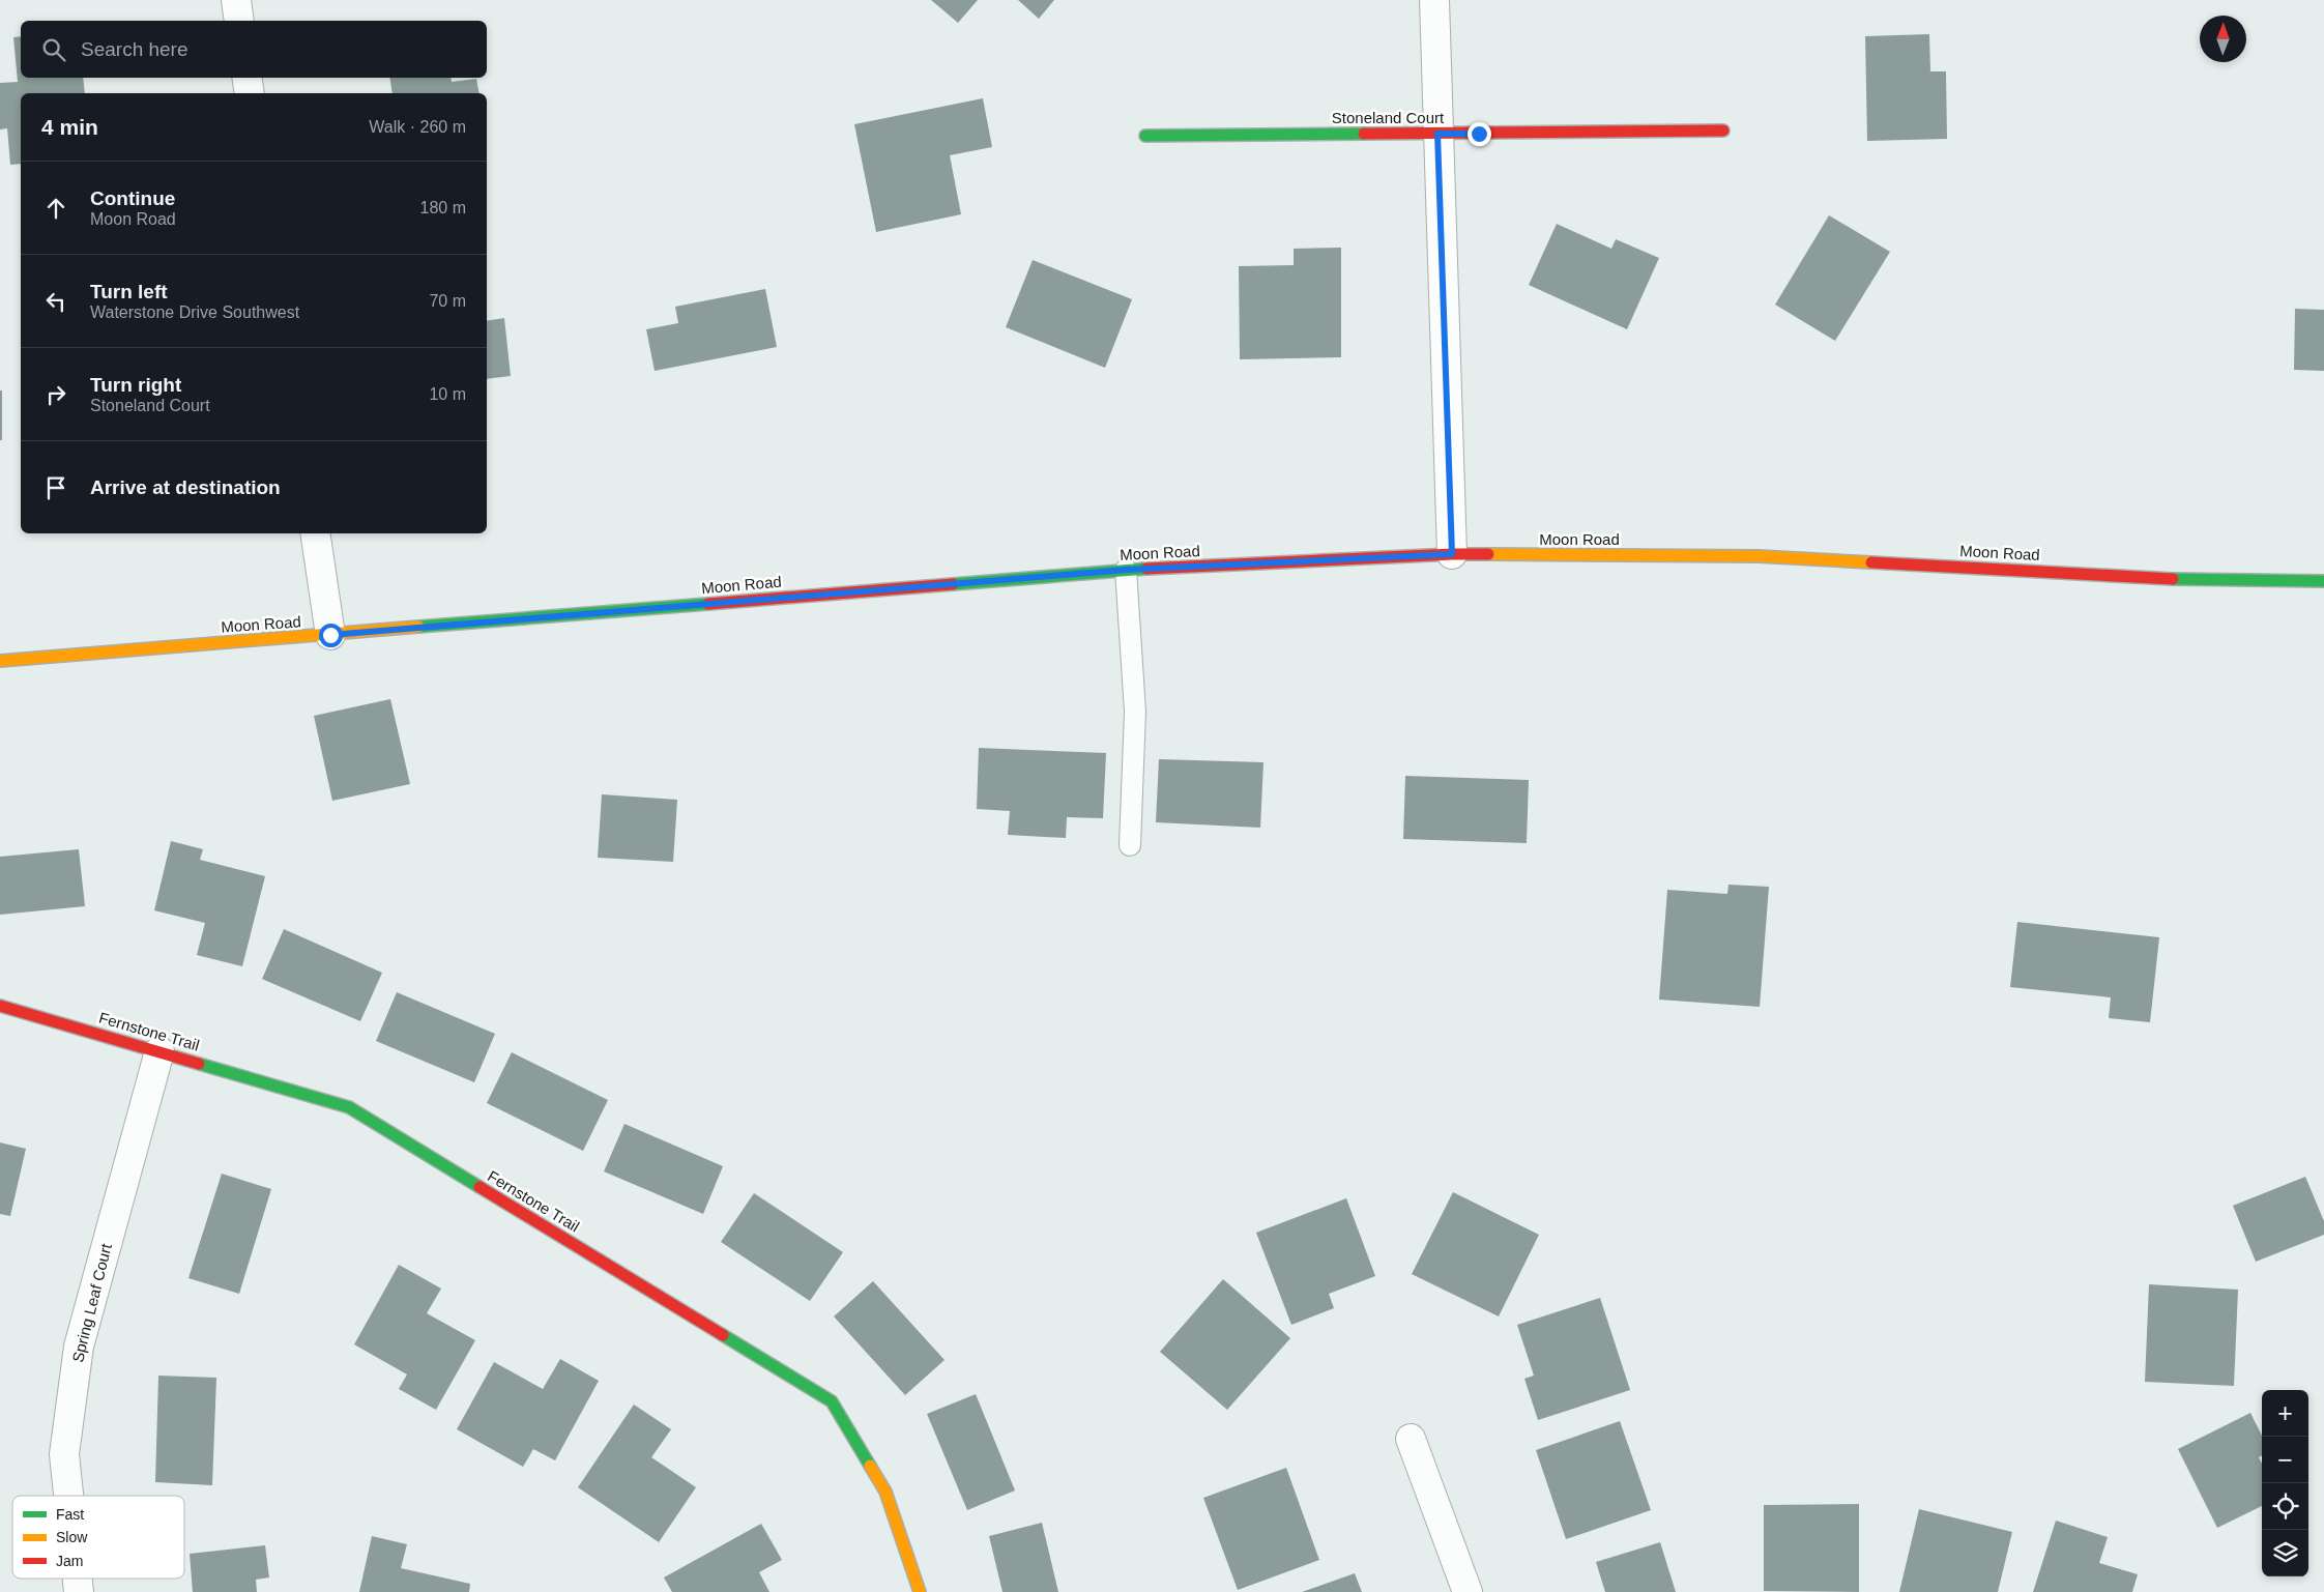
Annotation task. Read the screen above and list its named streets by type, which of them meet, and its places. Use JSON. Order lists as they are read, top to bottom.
{
  "streets": {
    "street": [
      "Stoneland Court",
      "Moon Road",
      "Fernstone Trail",
      "Spring Leaf Court"
    ]
  },
  "crossings": [
    ["Fernstone Trail", "Spring Leaf Court"]
  ],
  "legend": ["Fast", "Slow", "Jam"],
  "north": "top",
  "page": {
    "search": "Search here",
    "heading": ["4 min", "Walk · 260 m"],
    "list": [
      ["Continue", "Moon Road", "180 m"],
      ["Turn left", "Waterstone Drive Southwest", "70 m"],
      ["Turn right", "Stoneland Court", "10 m"],
      "Arrive at destination"
    ],
    "map_buttons": ["+", "−"]
  }
}
